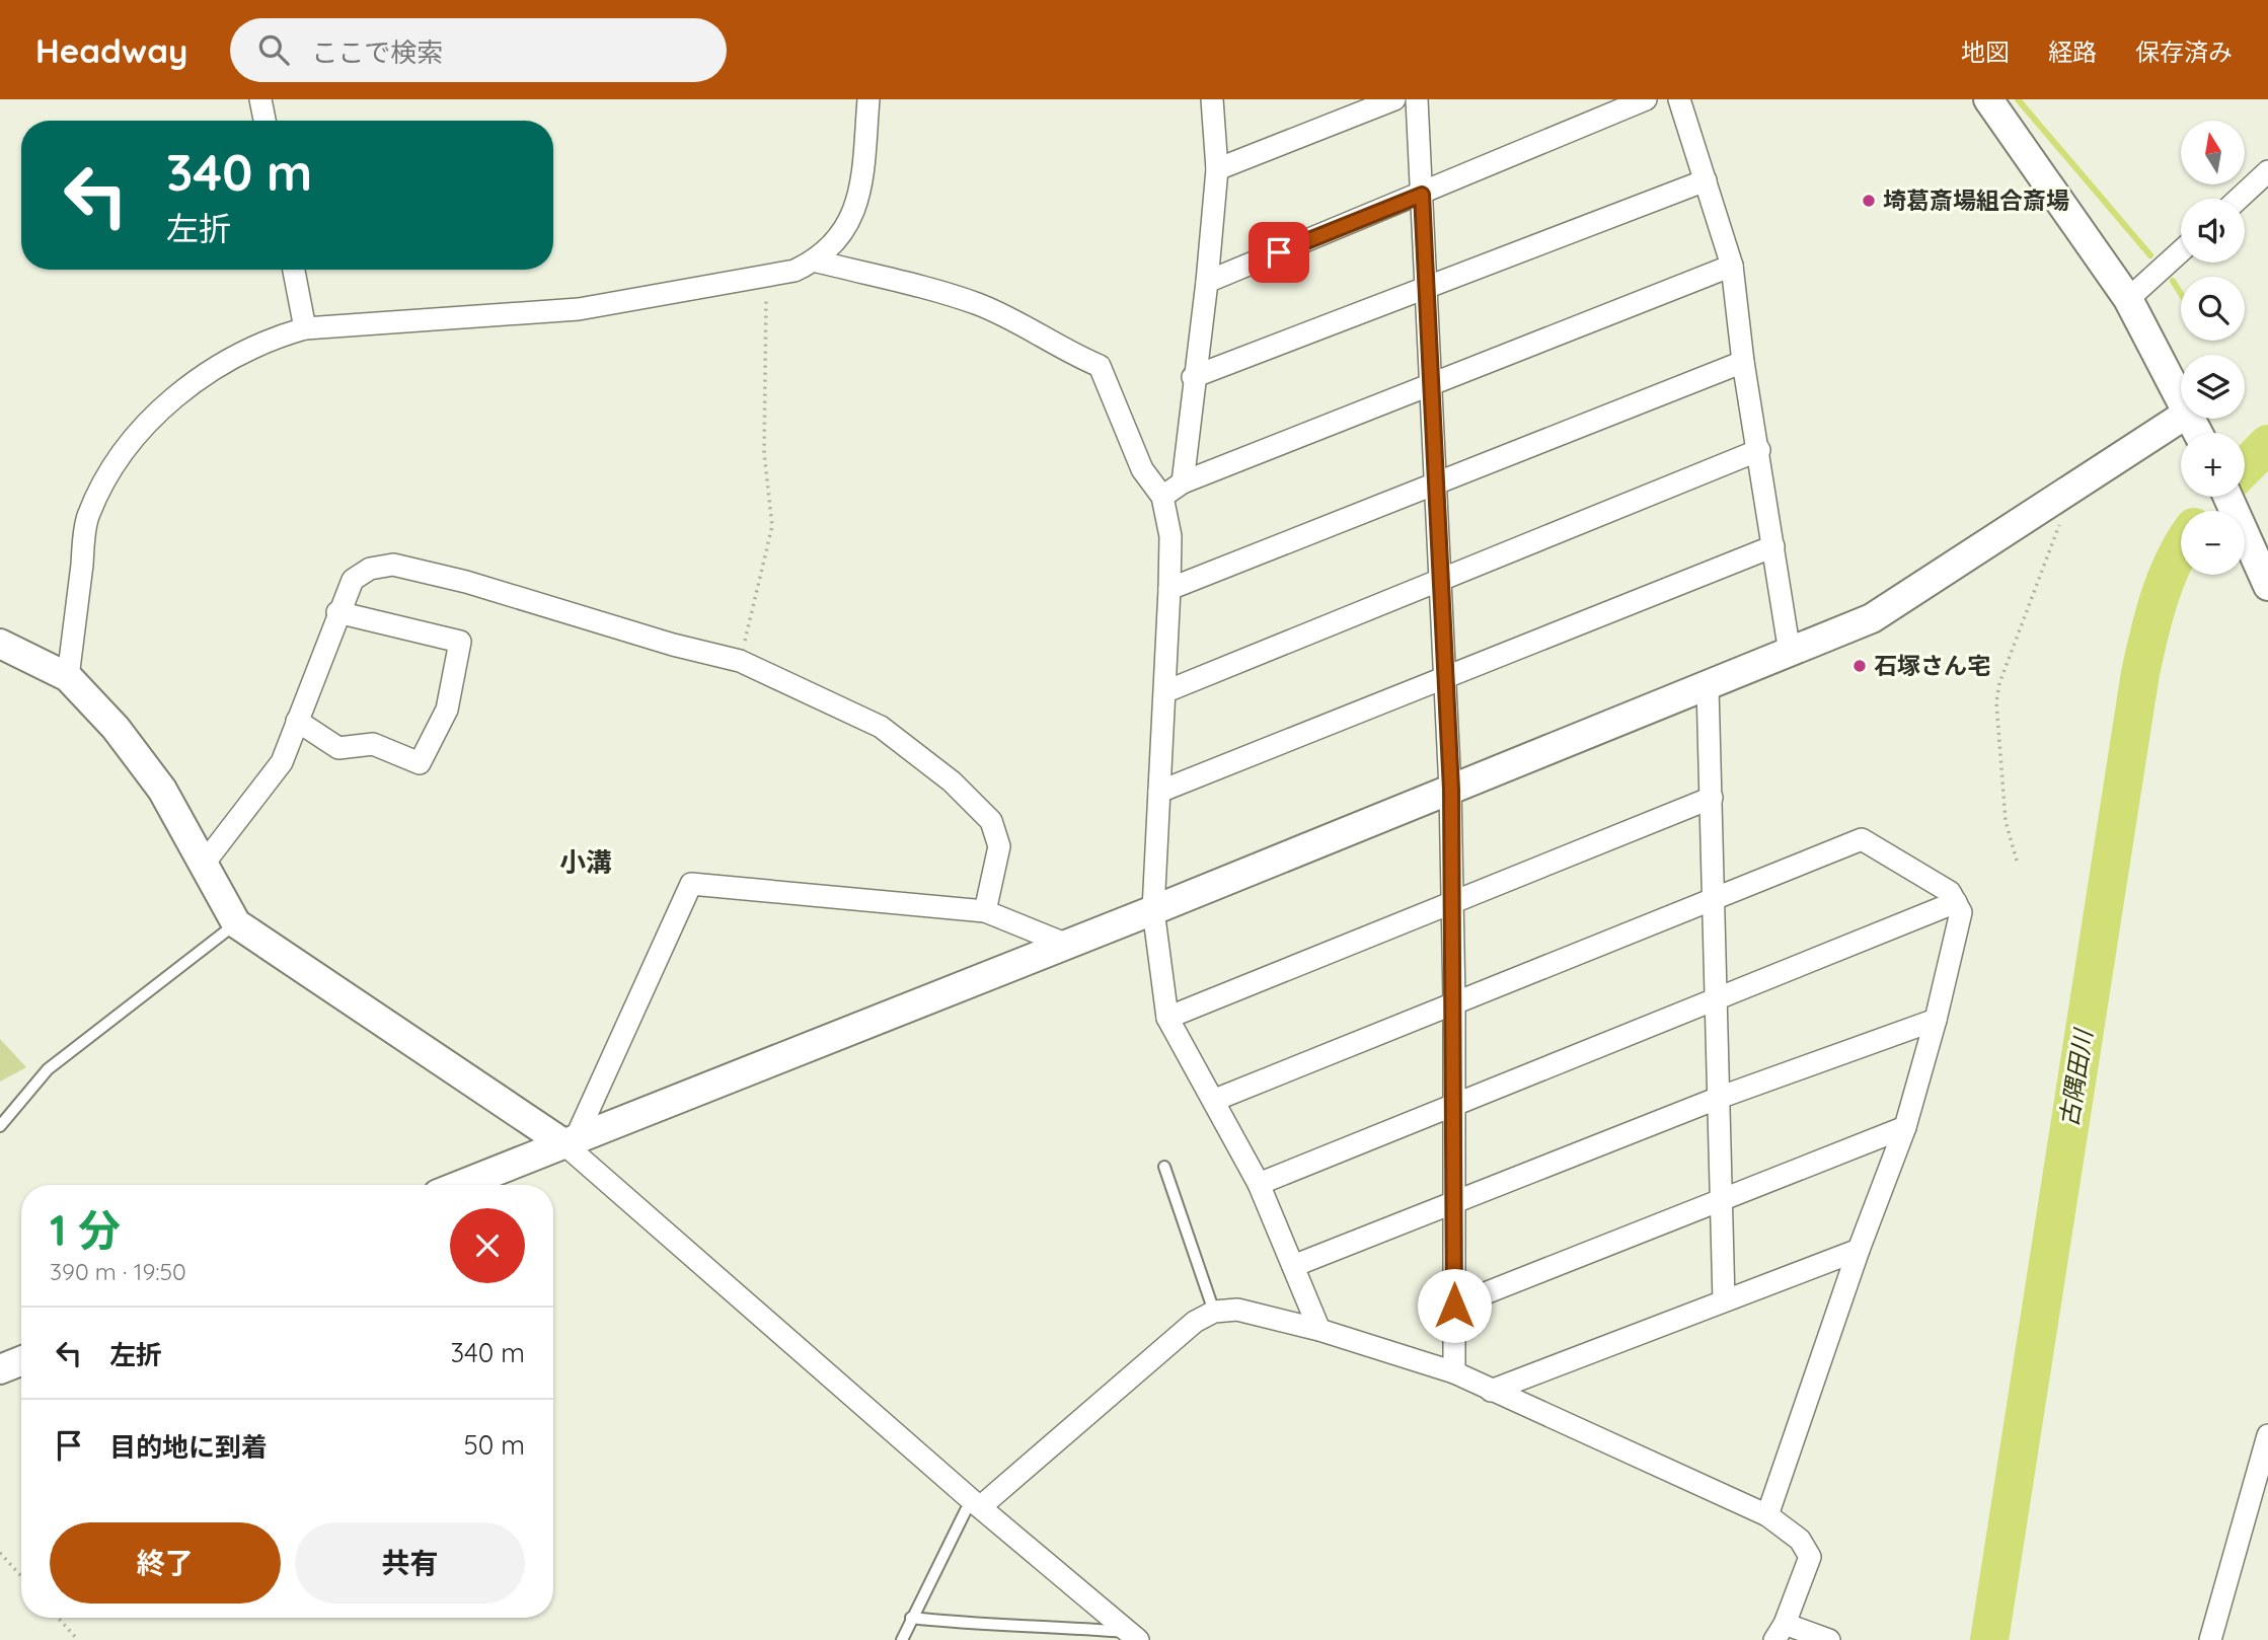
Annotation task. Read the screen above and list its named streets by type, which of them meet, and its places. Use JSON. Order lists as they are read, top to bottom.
{
  "districts": ["小溝"],
  "water": ["古隅田川"],
  "places": ["埼葛斎場組合斎場", "石塚さん宅"],
  "north": "top",
  "page": {
    "header": "Headway",
    "search": "ここで検索",
    "nav": ["地図", "経路", "保存済み"],
    "map_buttons": ["+", "−"],
    "turn": ["340 m", "左折"],
    "heading": ["1 分", "390 m · 19:50"],
    "list": [
      {
        "name": "左折",
        "value": "340 m"
      },
      {
        "name": "目的地に到着",
        "value": "50 m"
      }
    ],
    "buttons": ["終了", "共有"]
  }
}
